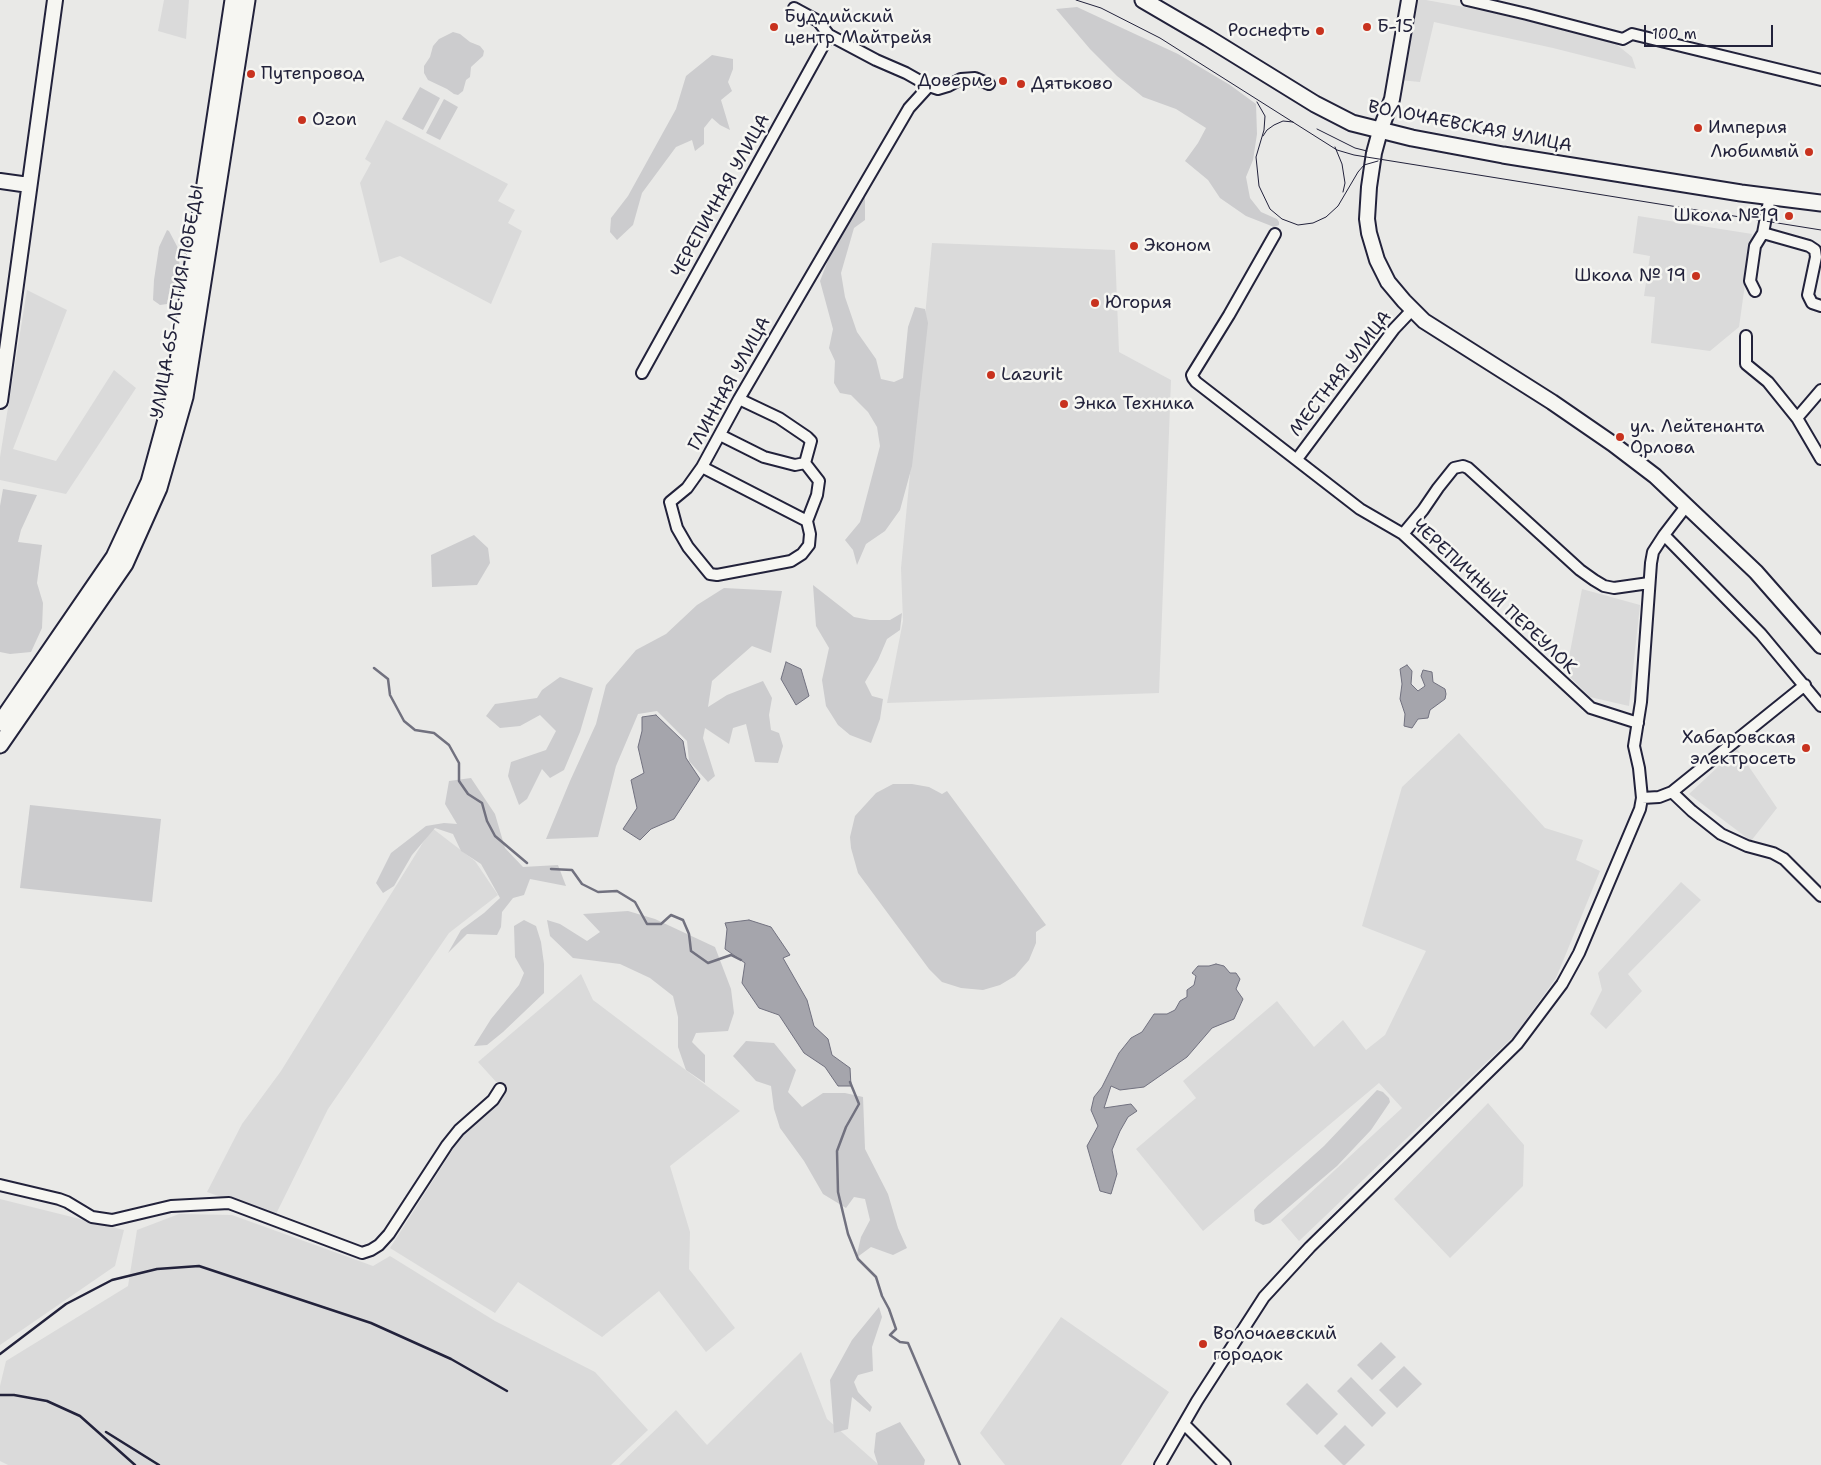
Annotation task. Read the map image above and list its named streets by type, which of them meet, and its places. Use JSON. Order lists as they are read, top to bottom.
{
  "streets": {
    "main road": ["ВОЛОЧАЕВСКАЯ УЛИЦА", "УЛИЦА 65-ЛЕТИЯ ПОБЕДЫ"],
    "street": [
      "ЧЕРЕПИЧНАЯ УЛИЦА",
      "МЕСТНАЯ УЛИЦА",
      "ГЛИННАЯ УЛИЦА",
      "ЧЕРЕПИЧНЫЙ ПЕРЕУЛОК"
    ]
  },
  "crossings": [
    ["МЕСТНАЯ УЛИЦА", "ЧЕРЕПИЧНЫЙ ПЕРЕУЛОК"]
  ],
  "places": [
    "Буддийский центр Майтрейя",
    "Б-15",
    "Роснефть",
    "Путепровод",
    "Доверие",
    "Дятьково",
    "Ozon",
    "Империя",
    "Любимый",
    "Школа №19",
    "Эконом",
    "Школа № 19",
    "Югория",
    "Lazurit",
    "Энка Техника",
    "ул. Лейтенанта Орлова",
    "Хабаровская электросеть",
    "Волочаевский городок"
  ],
  "scale_bar": "100 m"
}
